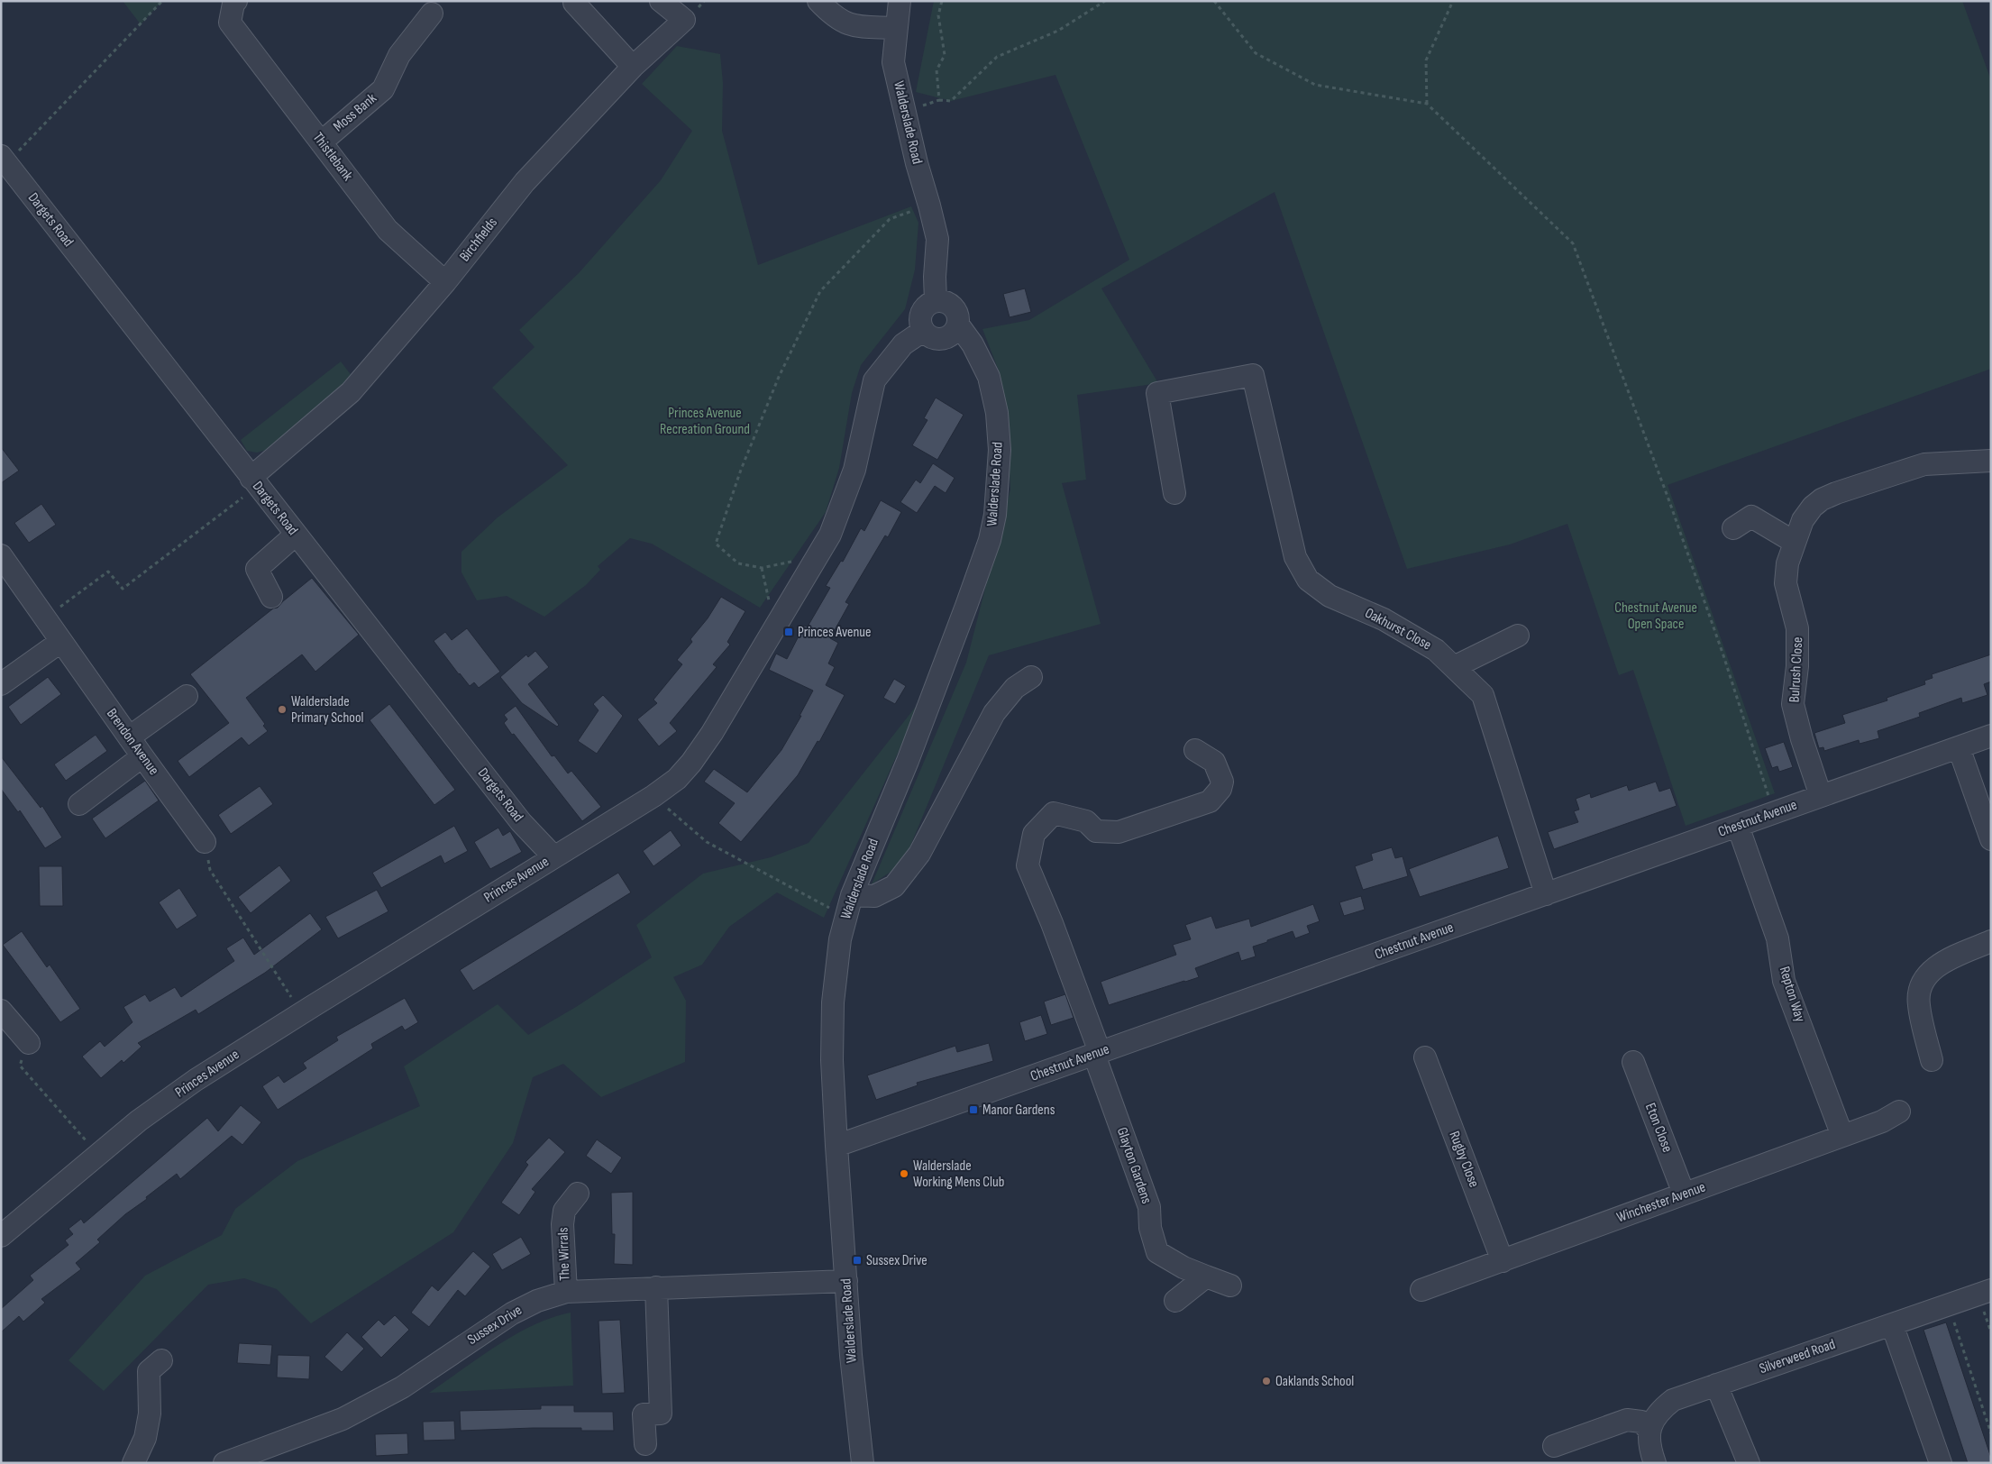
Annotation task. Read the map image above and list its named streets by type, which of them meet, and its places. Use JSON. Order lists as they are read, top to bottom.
{
  "streets": {
    "street": [
      "Moss Bank",
      "Walderslade Road",
      "Thistlebank",
      "Dargets Road",
      "Birchfields",
      "Oakhurst Close",
      "Bulrush Close",
      "Brendon Avenue",
      "Chestnut Avenue",
      "Princes Avenue",
      "Repton Way",
      "Eton Close",
      "Rugby Close",
      "Glayton Gardens",
      "Winchester Avenue",
      "The Wirrals",
      "Sussex Drive",
      "Silverweed Road"
    ]
  },
  "crossings": [
    ["Moss Bank", "Thistlebank"],
    ["Walderslade Road", "Chestnut Avenue"],
    ["Walderslade Road", "Princes Avenue"],
    ["Walderslade Road", "Sussex Drive"],
    ["Thistlebank", "Birchfields"],
    ["Dargets Road", "Birchfields"],
    ["Dargets Road", "Princes Avenue"],
    ["Oakhurst Close", "Chestnut Avenue"],
    ["Bulrush Close", "Chestnut Avenue"],
    ["Chestnut Avenue", "Repton Way"],
    ["Chestnut Avenue", "Glayton Gardens"],
    ["Repton Way", "Winchester Avenue"],
    ["Eton Close", "Winchester Avenue"],
    ["Rugby Close", "Winchester Avenue"],
    ["The Wirrals", "Sussex Drive"]
  ],
  "parks": ["Princes Avenue Recreation Ground", "Chestnut Avenue Open Space"],
  "places": {
    "transit": ["Princes Avenue", "Manor Gardens", "Sussex Drive"],
    "other": ["Walderslade Primary School", "Walderslade Working Mens Club", "Oaklands School"]
  }
}
